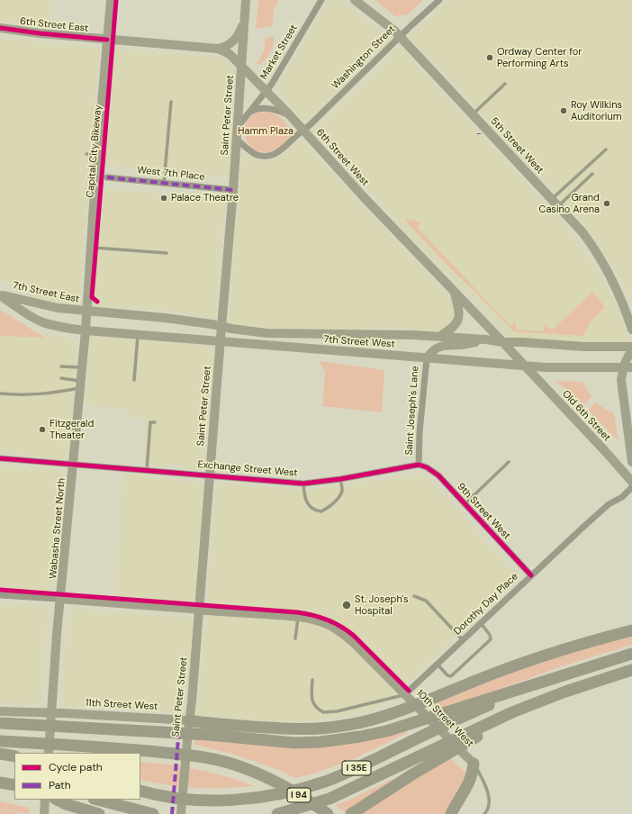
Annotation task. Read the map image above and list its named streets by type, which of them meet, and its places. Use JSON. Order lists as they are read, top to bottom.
{
  "streets": {
    "highway": ["I 35E", "I 94"],
    "main road": [
      "6th Street East",
      "Saint Peter Street",
      "5th Street West",
      "6th Street West",
      "7th Street East",
      "7th Street West",
      "Old 6th Street",
      "Wabasha Street North",
      "11th Street West",
      "10th Street West"
    ],
    "street": [
      "Market Street",
      "Washington Street",
      "West 7th Place",
      "Saint Joseph's Lane",
      "Exchange Street West",
      "9th Street West",
      "Dorothy Day Place"
    ],
    "cycle path": ["Capital City Bikeway"]
  },
  "crossings": [
    ["6th Street East", "6th Street West"],
    ["6th Street East", "Wabasha Street North"],
    ["Market Street", "Washington Street"],
    ["Market Street", "Saint Peter Street"],
    ["Market Street", "6th Street West"],
    ["Washington Street", "Saint Peter Street"],
    ["Washington Street", "5th Street West"],
    ["Washington Street", "6th Street West"],
    ["Saint Peter Street", "6th Street West"],
    ["Saint Peter Street", "West 7th Place"],
    ["Saint Peter Street", "7th Street West"],
    ["Saint Peter Street", "Exchange Street West"],
    ["Saint Peter Street", "11th Street West"],
    ["Saint Peter Street", "10th Street West"],
    ["6th Street West", "7th Street West"],
    ["6th Street West", "Old 6th Street"],
    ["6th Street West", "Wabasha Street North"],
    ["7th Street East", "7th Street West"],
    ["7th Street East", "Wabasha Street North"],
    ["7th Street West", "Saint Joseph's Lane"],
    ["7th Street West", "Old 6th Street"],
    ["7th Street West", "Wabasha Street North"],
    ["Saint Joseph's Lane", "Exchange Street West"],
    ["Saint Joseph's Lane", "9th Street West"],
    ["Exchange Street West", "9th Street West"],
    ["Exchange Street West", "Wabasha Street North"],
    ["9th Street West", "Dorothy Day Place"],
    ["Wabasha Street North", "11th Street West"],
    ["Wabasha Street North", "10th Street West"],
    ["Dorothy Day Place", "10th Street West"]
  ],
  "parks": ["Hamm Plaza"],
  "places": [
    "Ordway Center for Performing Arts",
    "Roy Wilkins Auditorium",
    "Palace Theatre",
    "Grand Casino Arena",
    "Fitzgerald Theater",
    "St. Joseph's Hospital"
  ],
  "legend": ["Cycle path", "Path"]
}
